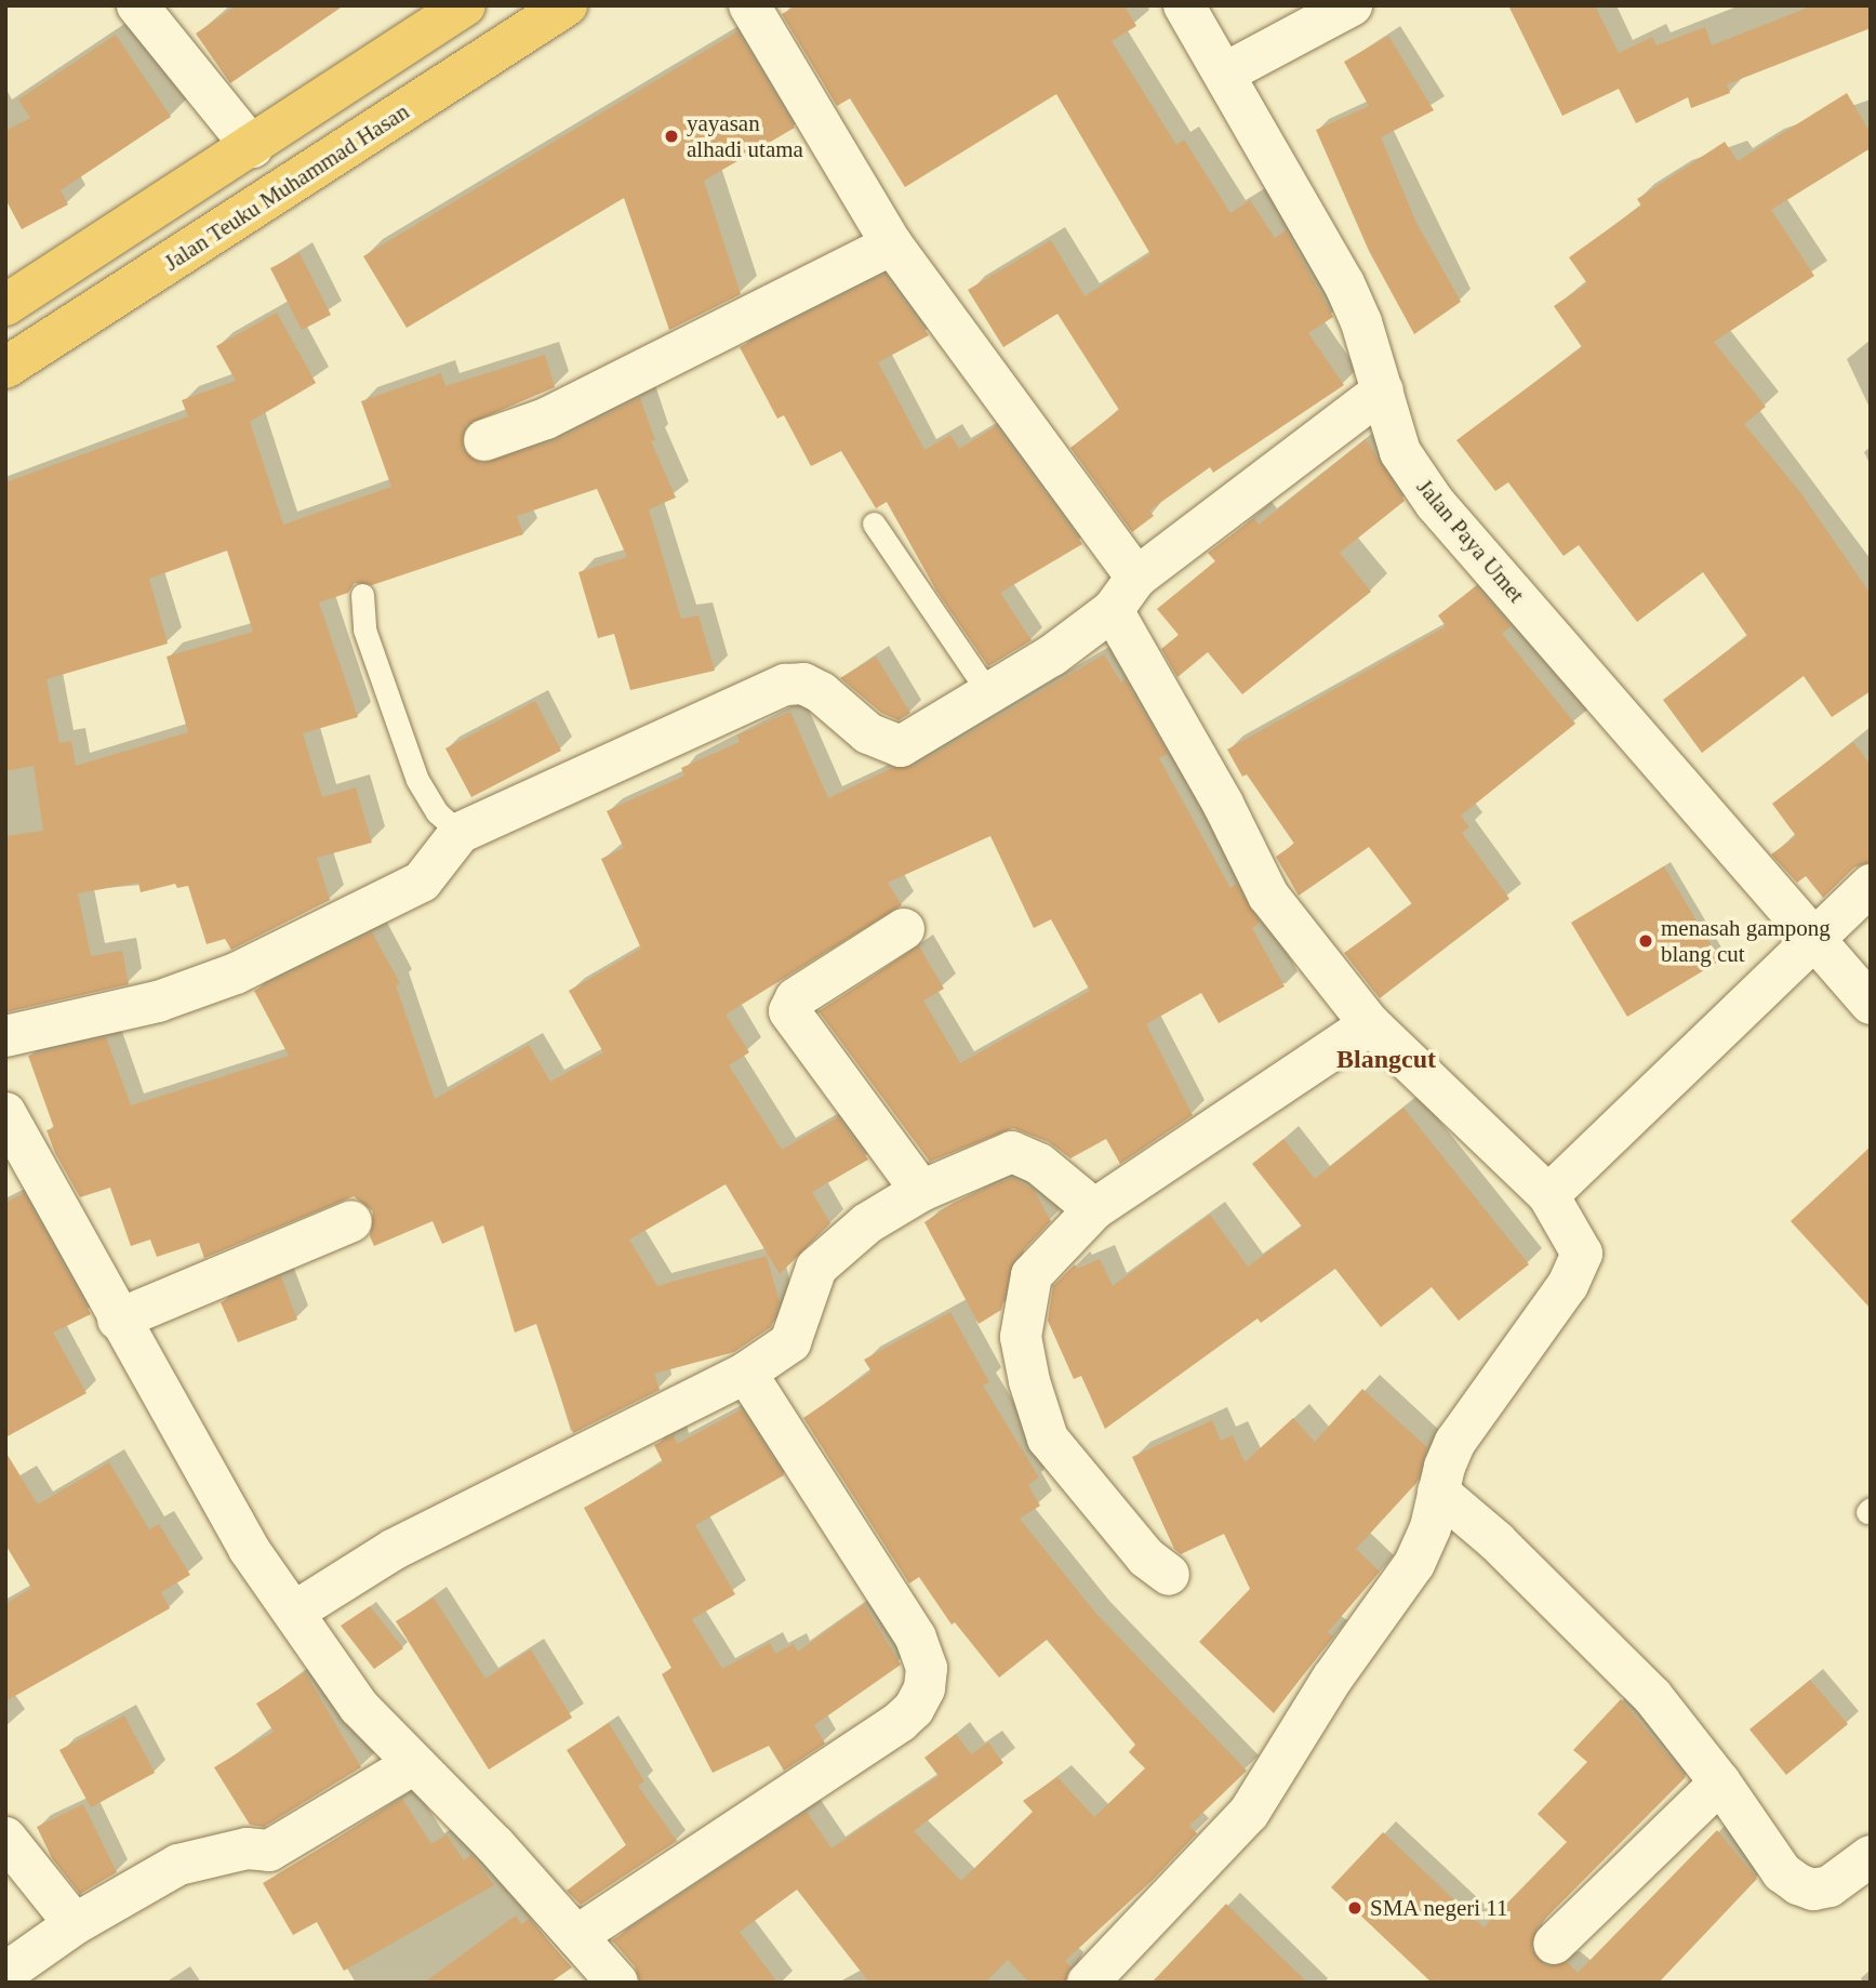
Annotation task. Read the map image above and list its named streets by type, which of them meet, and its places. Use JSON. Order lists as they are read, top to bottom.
{
  "streets": {
    "highway": ["Jalan Teuku Muhammad Hasan"],
    "street": ["Jalan Paya Umet"]
  },
  "districts": ["Blangcut"],
  "places": ["yayasan alhadi utama", "menasah gampong blang cut", "SMA negeri 11"]
}
